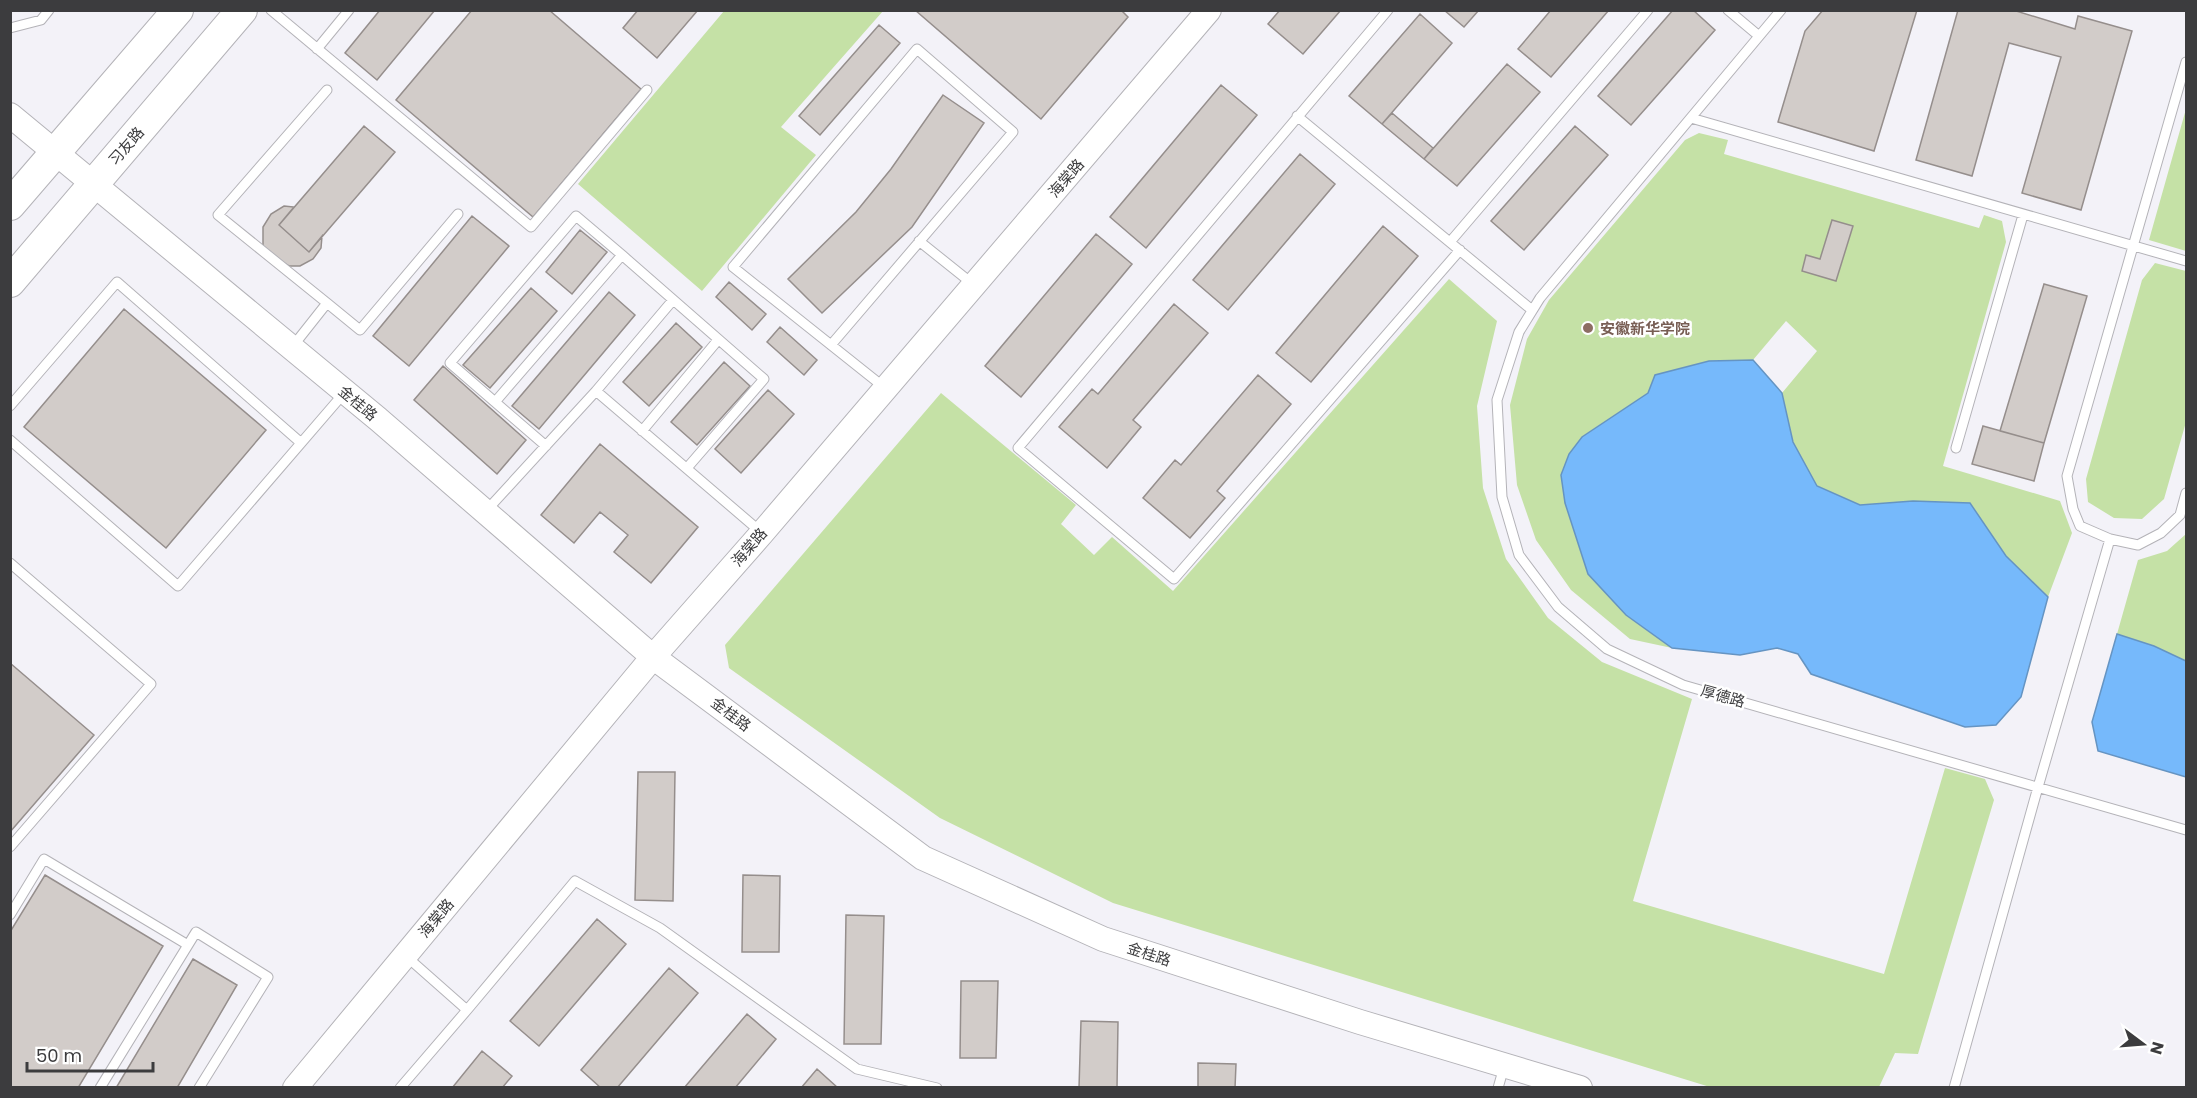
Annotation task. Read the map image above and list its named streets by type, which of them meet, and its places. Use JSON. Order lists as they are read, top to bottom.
{
  "streets": {
    "main road": ["习友路"],
    "street": ["海棠路", "金桂路"],
    "lane": ["厚德路"]
  },
  "crossings": [
    ["习友路", "金桂路"],
    ["海棠路", "金桂路"]
  ],
  "places": ["安徽新华学院"],
  "scale_bar": "50 m",
  "north": "right"
}
